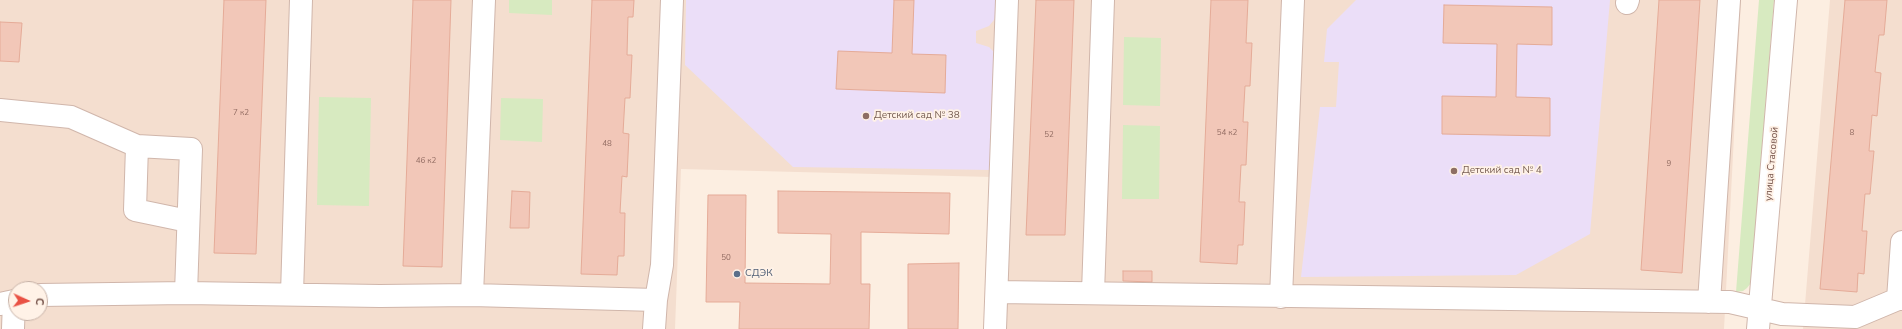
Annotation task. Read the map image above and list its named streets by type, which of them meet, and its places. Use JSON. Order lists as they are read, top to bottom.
{
  "streets": {
    "street": ["улица Стасовой"]
  },
  "places": ["Детский сад № 38", "Детский сад № 4", "СДЭК"],
  "house_numbers": [
    "7 к2",
    "54 к2",
    "8",
    "52",
    "48",
    "46 к2",
    "9",
    "50"
  ],
  "north": "right"
}
